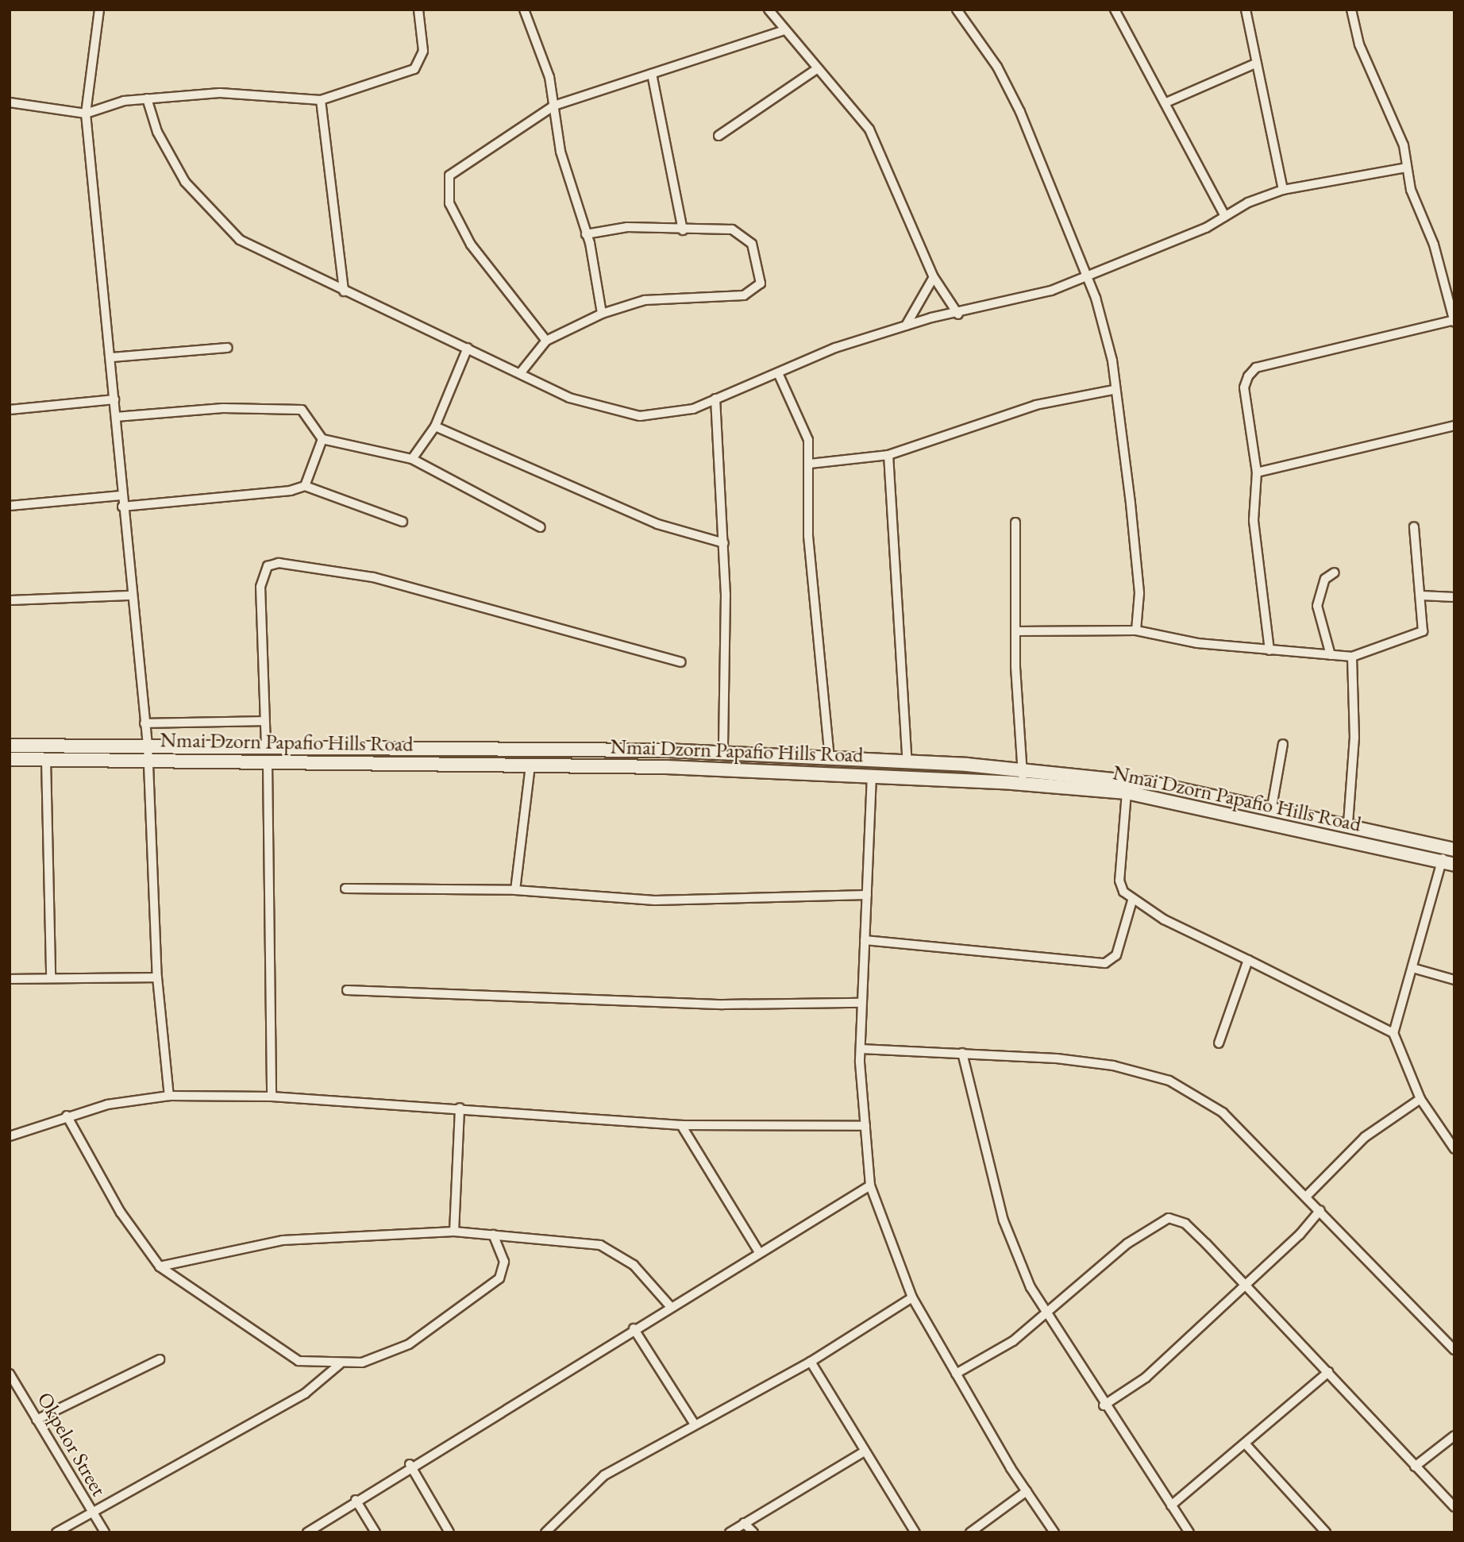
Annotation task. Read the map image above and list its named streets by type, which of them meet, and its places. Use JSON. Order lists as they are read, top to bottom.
{
  "streets": {
    "street": ["Nmai Dzorn Papafio Hills Road", "Okpelor Street"]
  }
}
